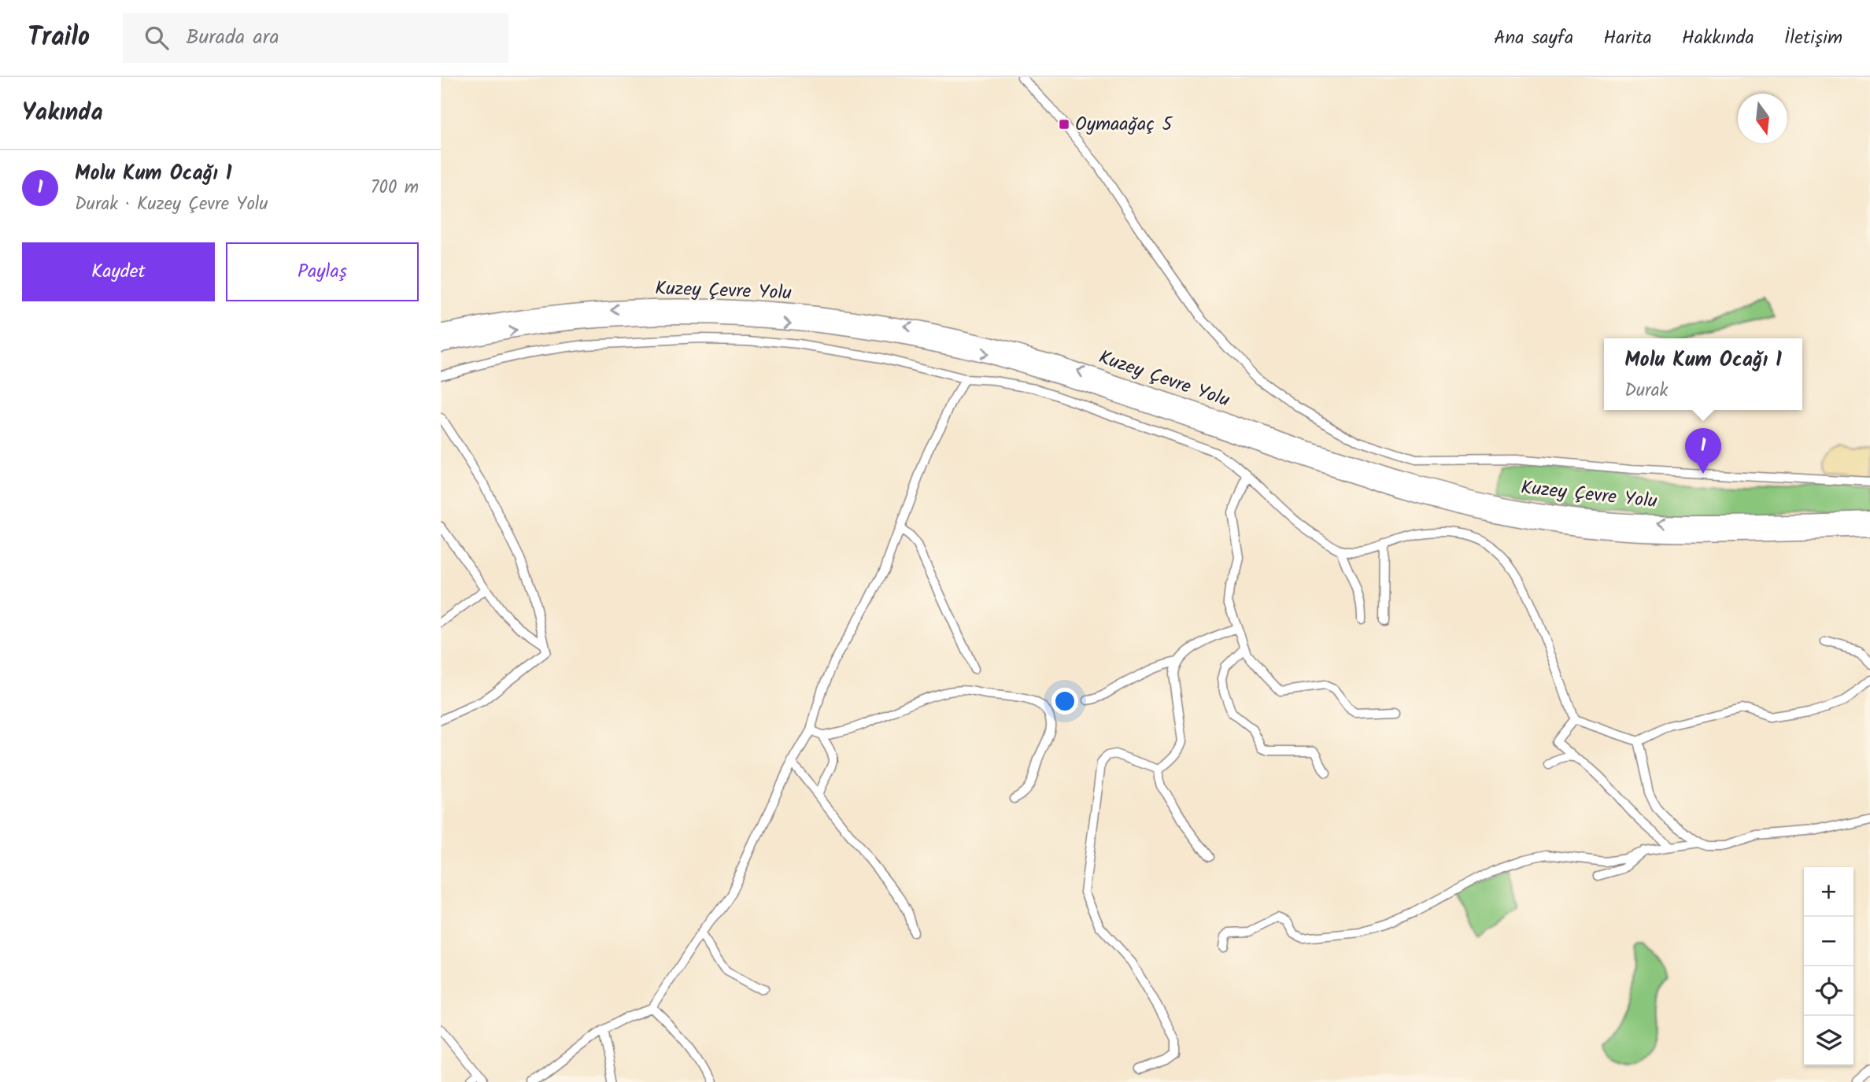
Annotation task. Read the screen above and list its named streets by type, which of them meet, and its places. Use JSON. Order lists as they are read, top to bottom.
{
  "streets": {
    "highway": ["Kuzey Çevre Yolu"]
  },
  "places": {
    "transit": ["Oymaağaç 5"]
  },
  "north": "bottom",
  "page": {
    "header": "Trailo",
    "search": "Burada ara",
    "nav": [
      "Ana sayfa",
      "Harita",
      "Hakkında",
      "İletişim"
    ],
    "heading": "Yakında",
    "list": [
      {
        "mark": "1",
        "name": "Molu Kum Ocağı 1",
        "note": "Durak · Kuzey Çevre Yolu",
        "value": "700 m"
      }
    ],
    "buttons": ["Kaydet", "Paylaş"],
    "popup": ["Molu Kum Ocağı 1", "Durak"],
    "pins": "1",
    "map_buttons": ["+", "−"]
  }
}
